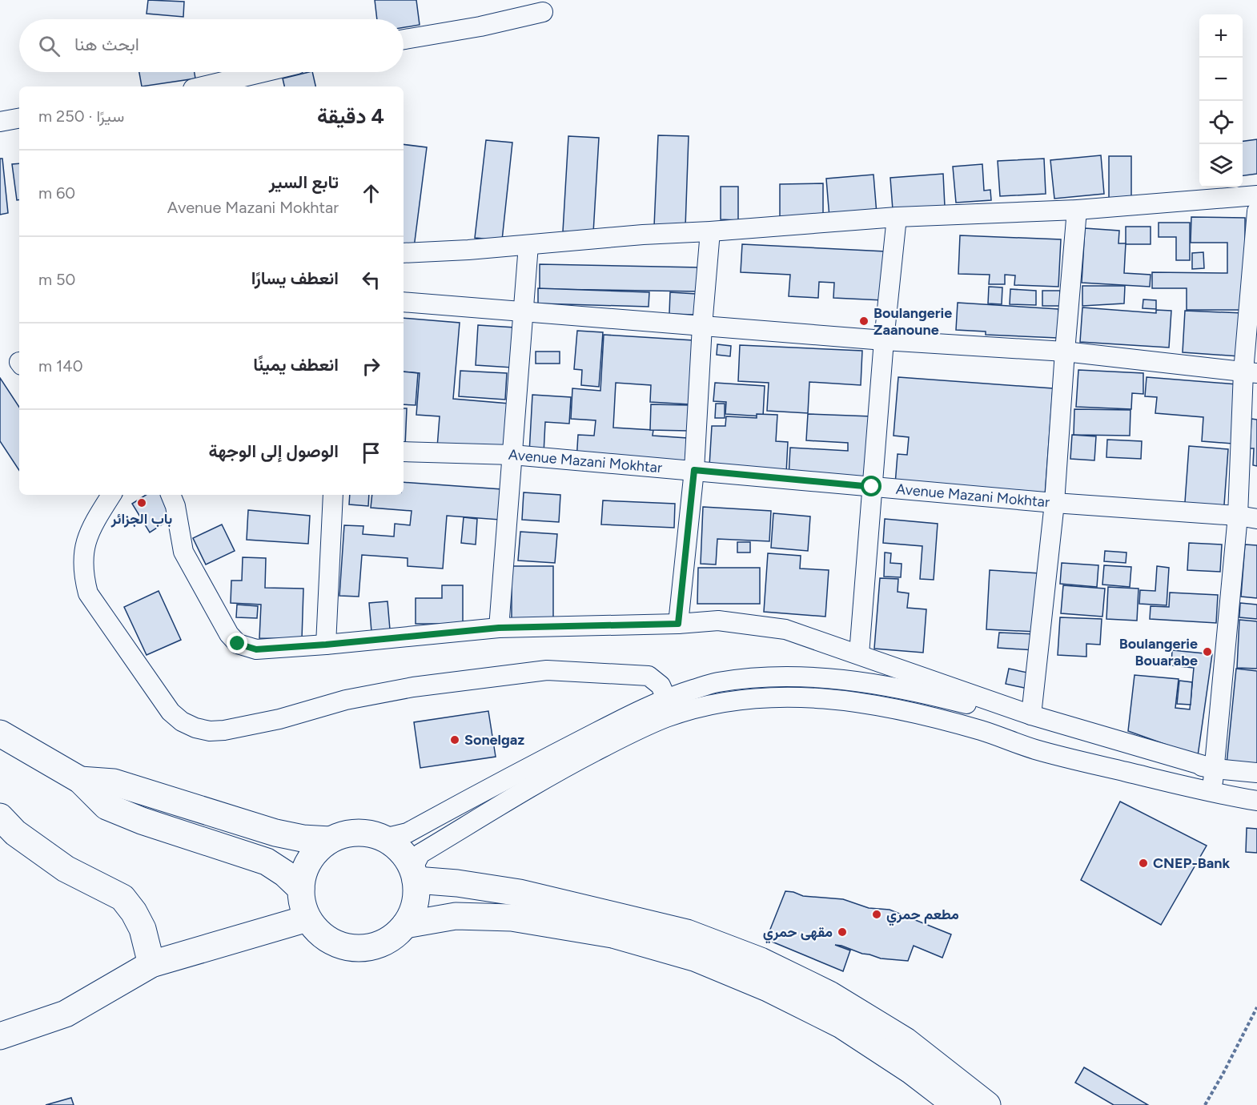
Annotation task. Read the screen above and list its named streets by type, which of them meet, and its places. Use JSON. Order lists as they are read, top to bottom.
{
  "streets": {
    "street": ["Avenue Mazani Mokhtar"]
  },
  "places": [
    "Boulangerie Zaanoune",
    "باب الجزائر",
    "Boulangerie Bouarabe",
    "Sonelgaz",
    "CNEP-Bank",
    "مطعم حمري",
    "مقهى حمري"
  ],
  "page": {
    "map_buttons": ["+", "−"],
    "search": "ابحث هنا",
    "heading": ["4 دقيقة", "سيرًا · 250 m"],
    "list": [
      ["تابع السير", "Avenue Mazani Mokhtar", "60 m"],
      ["انعطف يسارًا", "50 m"],
      ["انعطف يمينًا", "140 m"],
      "الوصول إلى الوجهة"
    ]
  }
}
